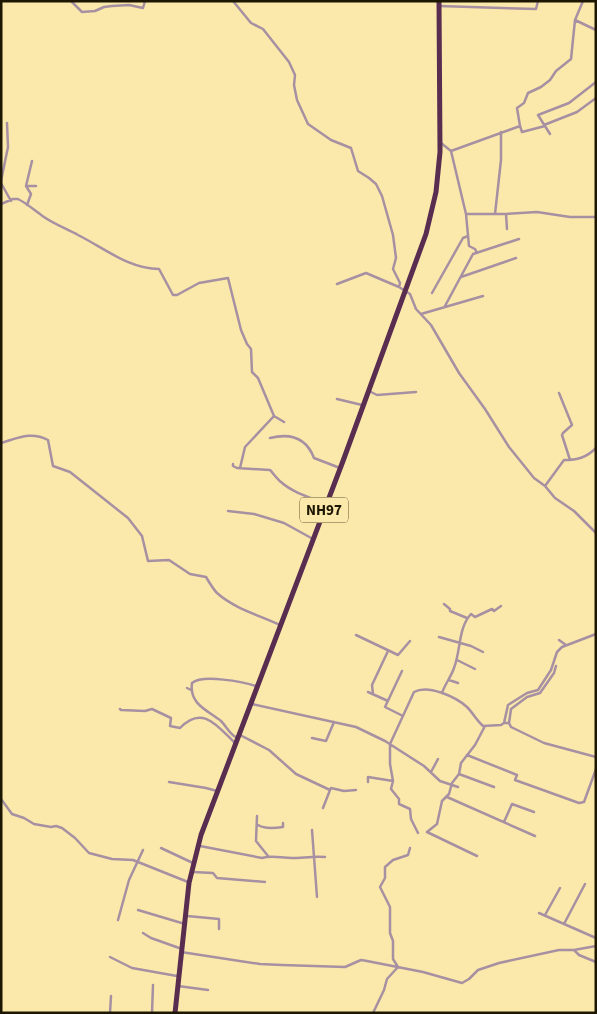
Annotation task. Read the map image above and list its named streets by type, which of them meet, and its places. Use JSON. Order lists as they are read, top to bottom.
{
  "streets": {
    "highway": ["NH97"]
  }
}
